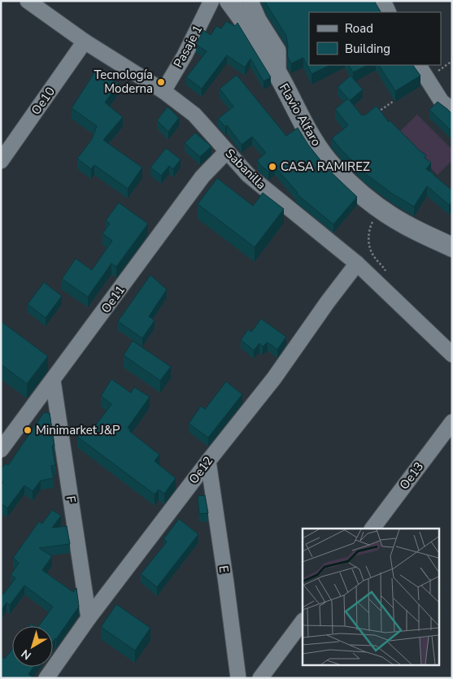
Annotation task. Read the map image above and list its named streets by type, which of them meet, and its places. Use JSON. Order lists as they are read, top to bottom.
{
  "streets": {
    "street": [
      "Pasaje 1",
      "Oe10",
      "Flavio Alfaro",
      "Sabanilla",
      "Oe11",
      "Oe12",
      "Oe13",
      "F",
      "E"
    ]
  },
  "crossings": [
    ["Pasaje 1", "Sabanilla"],
    ["Oe10", "Sabanilla"],
    ["Sabanilla", "Oe11"],
    ["Sabanilla", "Oe12"],
    ["Oe11", "F"],
    ["Oe12", "F"],
    ["Oe12", "E"]
  ],
  "places": ["Tecnología Moderna", "CASA RAMIREZ", "Minimarket J&P"],
  "legend": ["Road", "Building"],
  "north": "bottom left"
}
